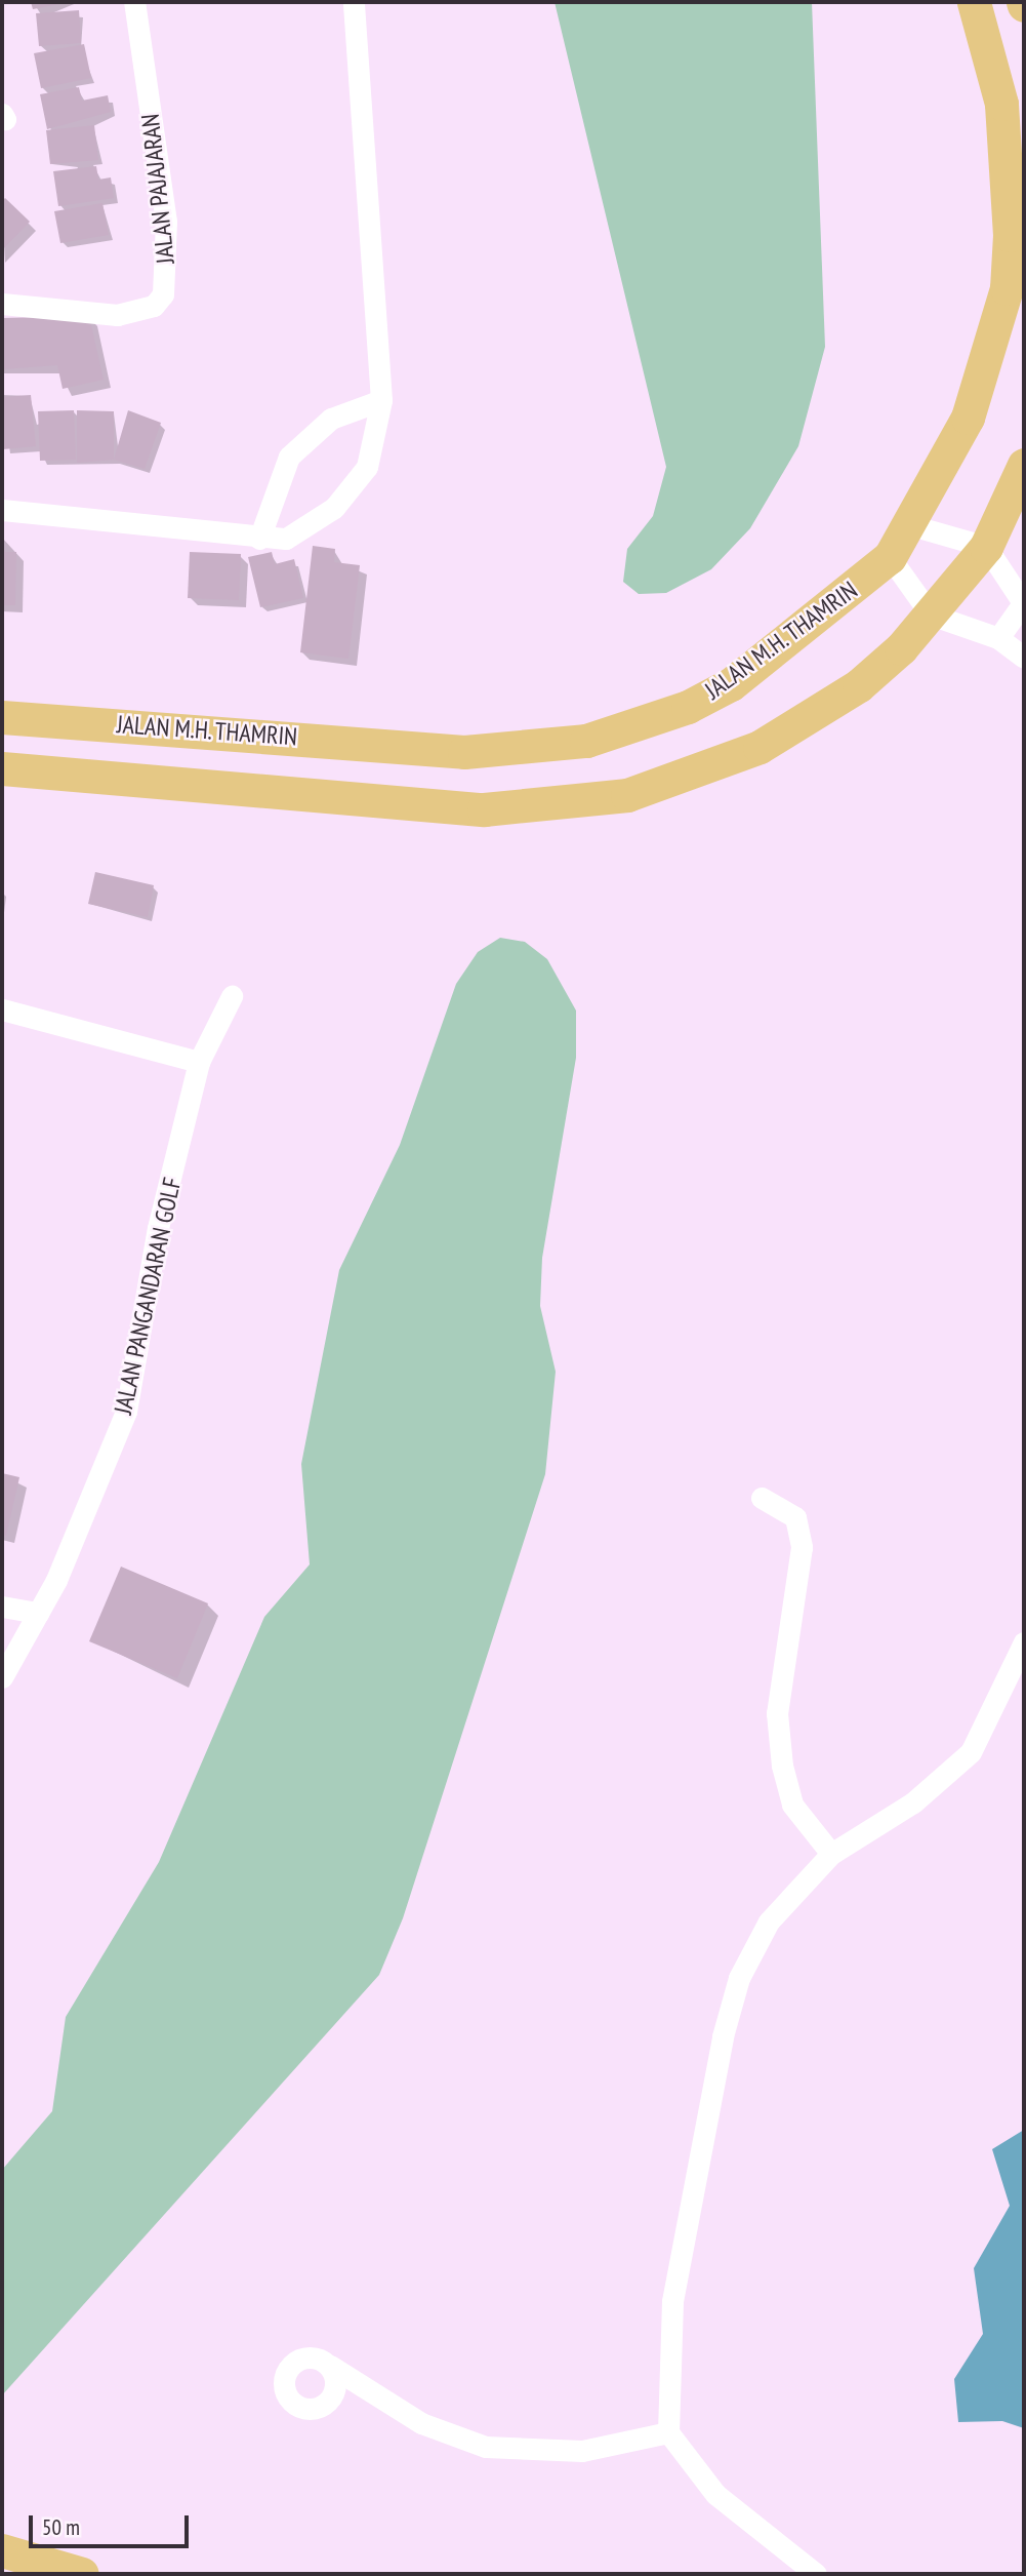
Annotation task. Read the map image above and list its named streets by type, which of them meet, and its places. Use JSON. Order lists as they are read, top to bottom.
{
  "streets": {
    "main road": ["JALAN M.H. THAMRIN"],
    "street": ["JALAN PAJAJARAN", "JALAN PANGANDARAN GOLF"]
  },
  "scale_bar": "50 m"
}
